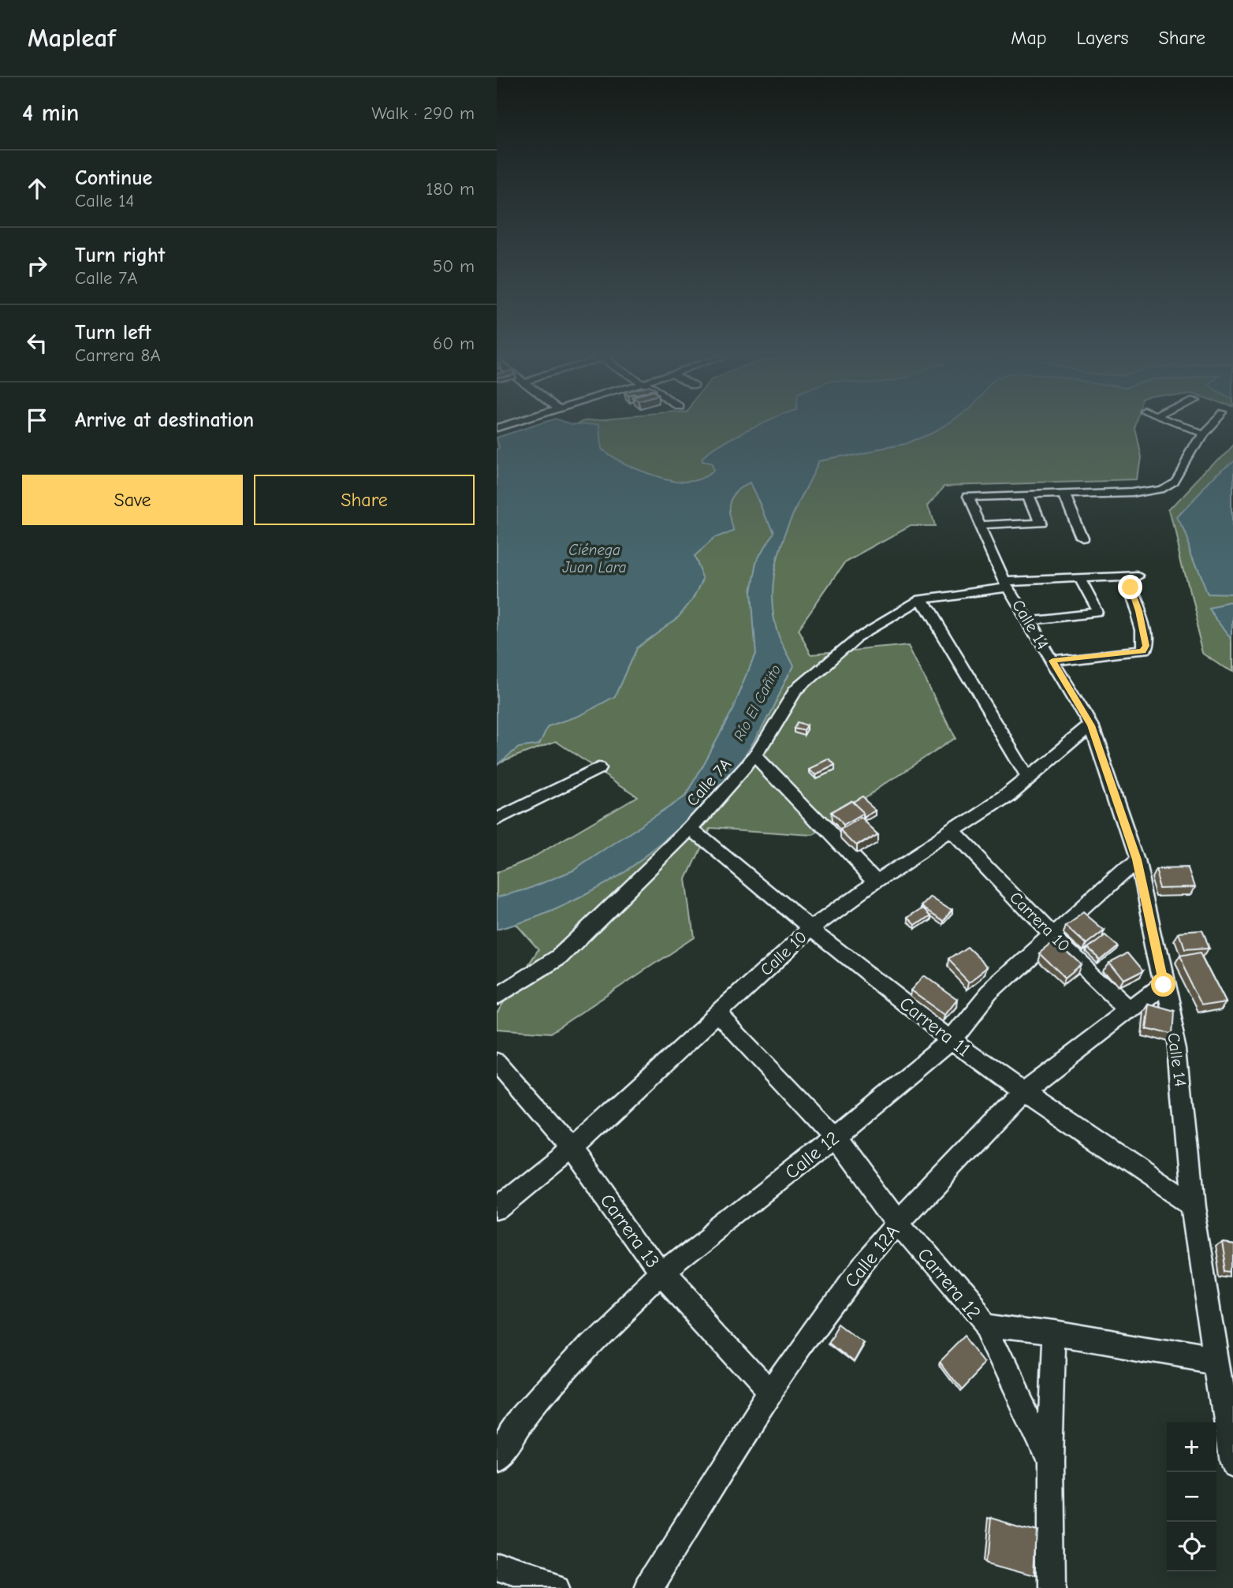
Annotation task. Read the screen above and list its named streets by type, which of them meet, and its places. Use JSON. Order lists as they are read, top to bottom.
{
  "streets": {
    "street": [
      "Calle 14",
      "Calle 7A",
      "Carrera 10",
      "Calle 10",
      "Carrera 11",
      "Calle 12",
      "Carrera 13",
      "Calle 12A",
      "Carrera 12"
    ]
  },
  "crossings": [
    ["Calle 14", "Calle 7A"],
    ["Calle 14", "Calle 10"],
    ["Calle 14", "Carrera 11"],
    ["Calle 14", "Calle 12"],
    ["Calle 14", "Calle 12A"],
    ["Calle 14", "Carrera 12"],
    ["Calle 7A", "Carrera 11"],
    ["Carrera 10", "Calle 10"],
    ["Carrera 10", "Calle 12"],
    ["Carrera 10", "Calle 12A"],
    ["Calle 10", "Carrera 11"],
    ["Calle 10", "Carrera 13"],
    ["Calle 10", "Carrera 12"],
    ["Carrera 11", "Calle 12"],
    ["Carrera 11", "Calle 12A"],
    ["Calle 12", "Carrera 13"],
    ["Calle 12", "Carrera 12"],
    ["Carrera 13", "Calle 12A"],
    ["Calle 12A", "Carrera 12"]
  ],
  "water": ["Ciénega Juan Lara", "Río El Cañito"],
  "page": {
    "header": "Mapleaf",
    "nav": ["Map", "Layers", "Share"],
    "heading": ["4 min", "Walk · 290 m"],
    "list": [
      ["Continue", "Calle 14", "180 m"],
      ["Turn right", "Calle 7A", "50 m"],
      ["Turn left", "Carrera 8A", "60 m"],
      "Arrive at destination"
    ],
    "buttons": ["Save", "Share"],
    "map_buttons": ["+", "−"]
  }
}
